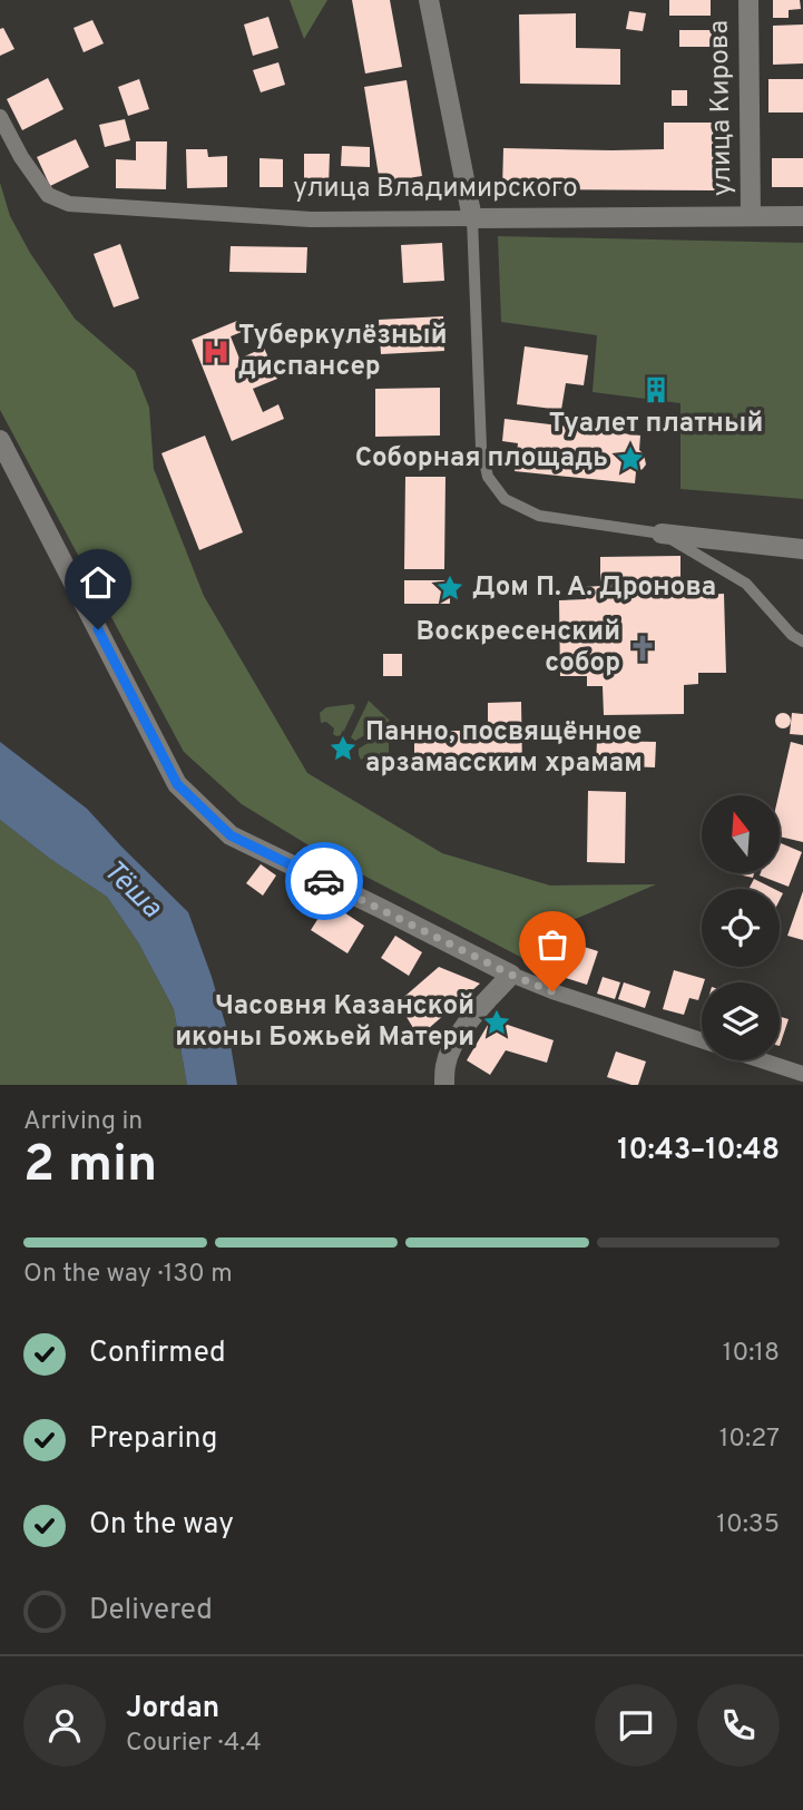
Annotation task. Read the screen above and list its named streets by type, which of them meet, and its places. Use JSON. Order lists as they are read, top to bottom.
{
  "streets": {
    "street": ["улица Кирова", "улица Владимирского"]
  },
  "crossings": [
    ["улица Кирова", "улица Владимирского"]
  ],
  "water": ["Тёша"],
  "places": {
    "hospital": ["Туберкулёзный диспансер"],
    "building": ["Туалет платный"],
    "place": [
      "Соборная площадь",
      "Дом П. А. Дронова",
      "Панно, посвящённое арзамасским храмам",
      "Часовня Казанской иконы Божьей Матери"
    ],
    "church": ["Воскресенский собор"]
  },
  "north": "top",
  "page": {
    "heading": ["2 min", "Arriving in", "10:43–10:48"],
    "panel": ["Jordan", "Courier · 4.4"],
    "bar": "On the way · 130 m",
    "list": [
      ["Confirmed", "10:18"],
      ["Preparing", "10:27"],
      ["On the way", "10:35"],
      "Delivered"
    ]
  }
}
